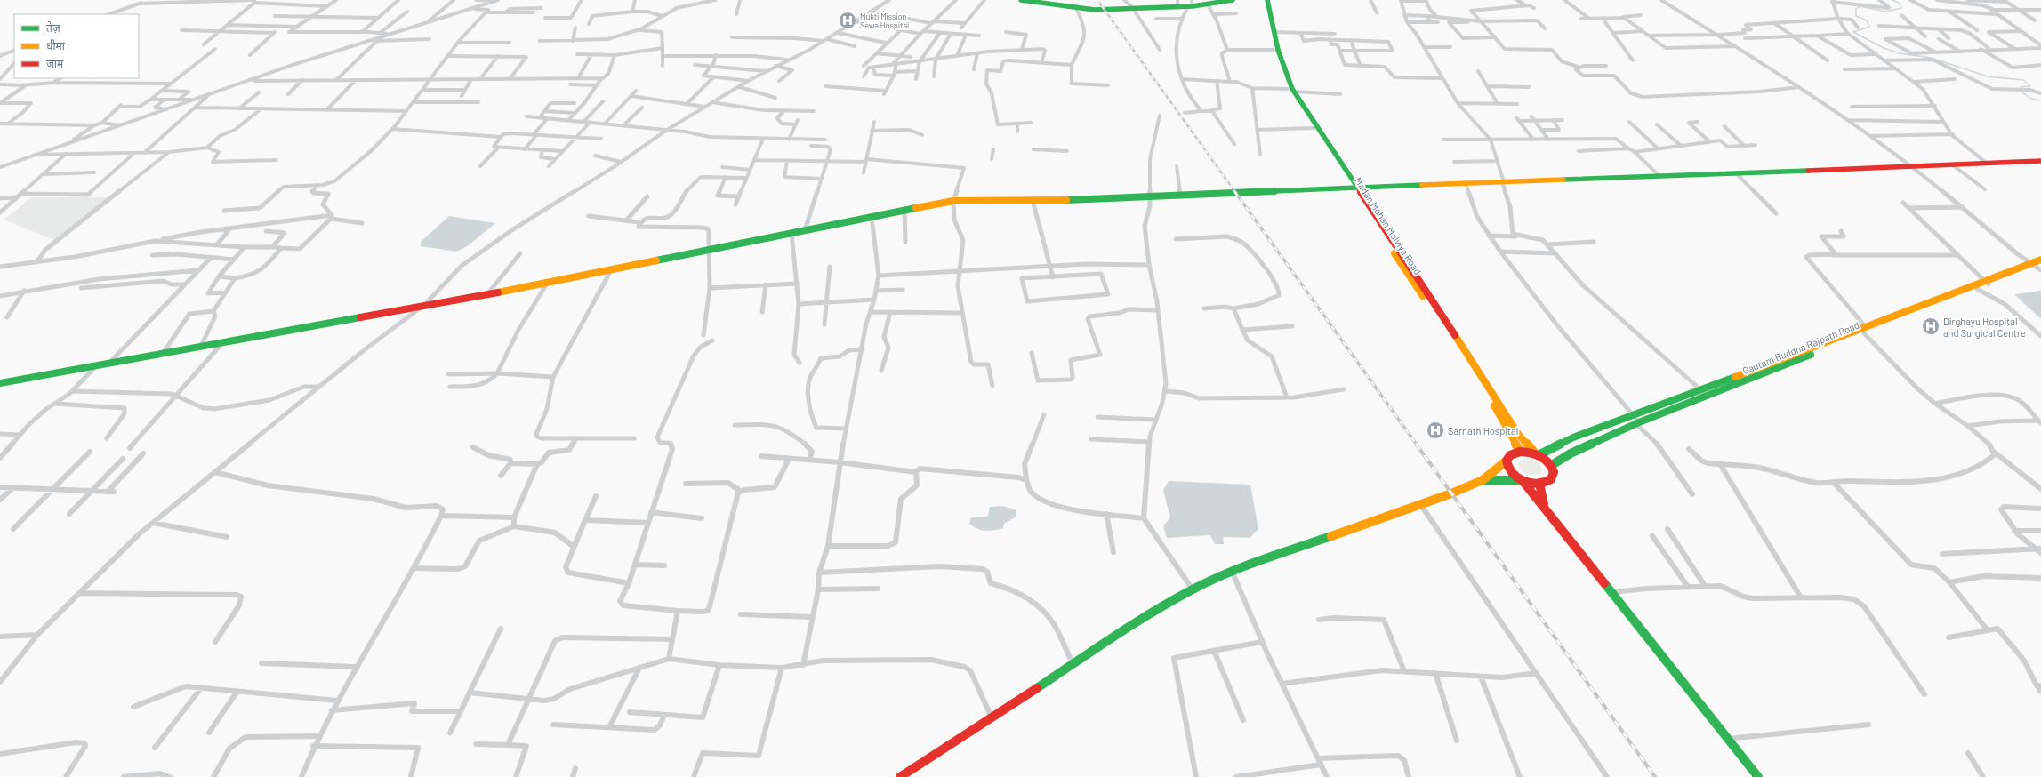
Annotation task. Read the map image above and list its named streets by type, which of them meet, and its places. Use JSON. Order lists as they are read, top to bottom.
{
  "streets": {
    "main road": ["Madan Mohan Malviya Road", "Gautam Buddha Rajpath Road"]
  },
  "crossings": [
    ["Madan Mohan Malviya Road", "Gautam Buddha Rajpath Road"]
  ],
  "places": {
    "hospital": ["Mukti Mission Sewa Hospital", "Dirghayu Hospital and Surgical Centre", "Sarnath Hospital"]
  },
  "legend": ["तेज़", "धीमा", "जाम"]
}
